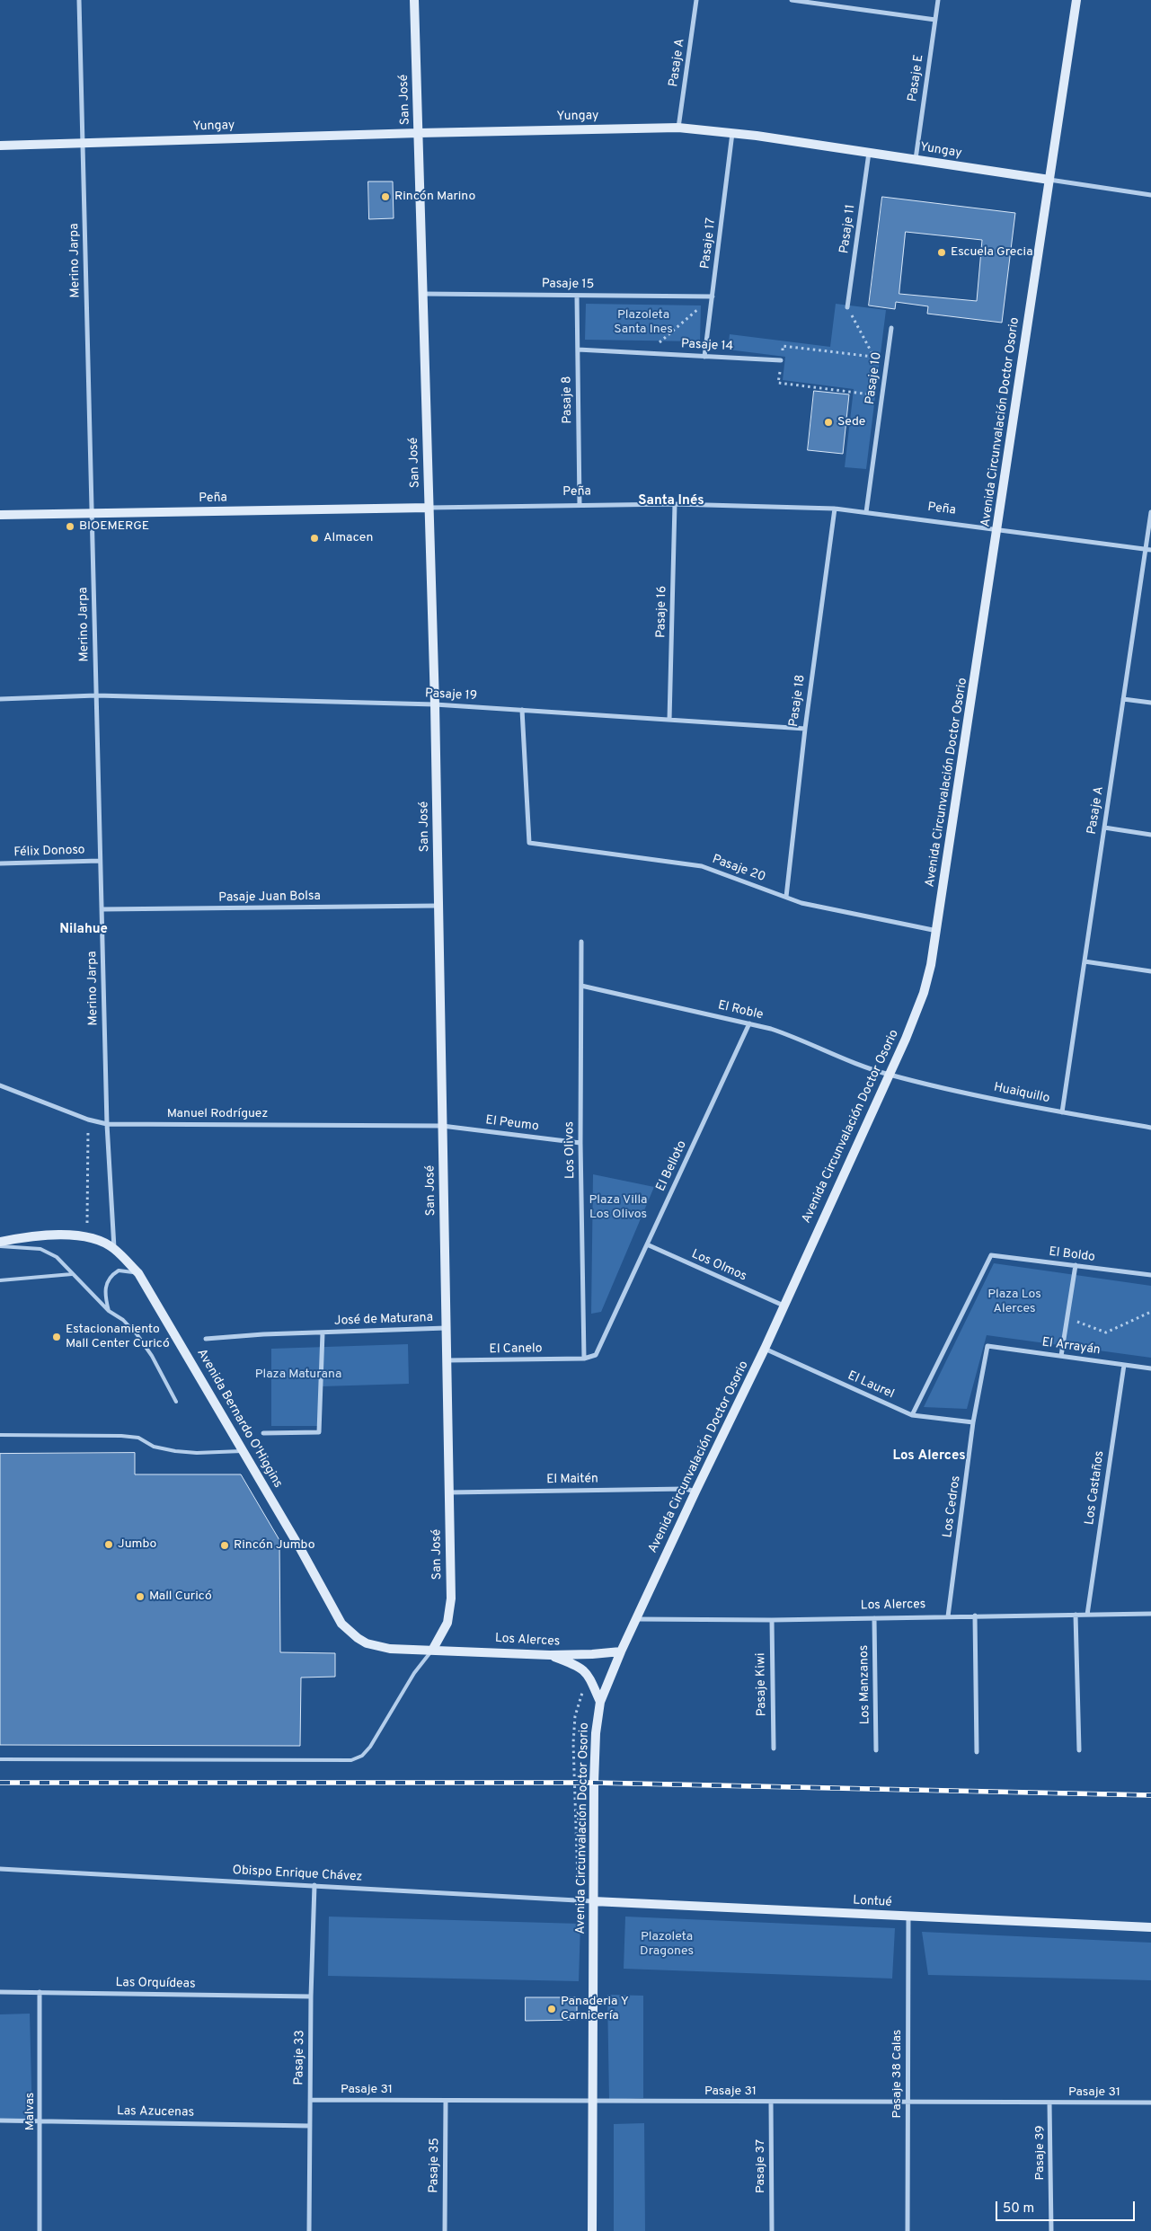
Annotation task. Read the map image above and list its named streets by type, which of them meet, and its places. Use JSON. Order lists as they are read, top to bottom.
{
  "streets": {
    "street": [
      "Pasaje A",
      "Pasaje E",
      "San José",
      "Yungay",
      "Pasaje 11",
      "Pasaje 17",
      "Merino Jarpa",
      "Pasaje 15",
      "Pasaje 14",
      "Pasaje 10",
      "Pasaje 8",
      "Avenida Circunvalación Doctor Osorio",
      "Peña",
      "Pasaje 16",
      "Pasaje 19",
      "Pasaje 18",
      "Félix Donoso",
      "Pasaje 20",
      "Pasaje Juan Bolsa",
      "El Roble",
      "Huaiquillo",
      "Manuel Rodríguez",
      "El Peumo",
      "Los Olivos",
      "El Belloto",
      "El Boldo",
      "Los Olmos",
      "José de Maturana",
      "El Arrayán",
      "El Canelo",
      "El Laurel",
      "Avenida Bernardo O'Higgins",
      "El Maitén",
      "Los Castaños",
      "Los Cedros",
      "Los Alerces",
      "Pasaje Kiwi",
      "Los Manzanos",
      "Obispo Enrique Chávez",
      "Lontué",
      "Las Orquídeas",
      "Pasaje 33",
      "Pasaje 38 Calas",
      "Pasaje 31",
      "Malvas",
      "Las Azucenas",
      "Pasaje 39",
      "Pasaje 35",
      "Pasaje 37"
    ]
  },
  "crossings": [
    ["Pasaje A", "Yungay"],
    ["Pasaje A", "Peña"],
    ["Pasaje A", "Huaiquillo"],
    ["Pasaje E", "Yungay"],
    ["San José", "Yungay"],
    ["San José", "Pasaje 15"],
    ["San José", "Peña"],
    ["San José", "Pasaje 19"],
    ["San José", "Pasaje Juan Bolsa"],
    ["San José", "Manuel Rodríguez"],
    ["San José", "El Peumo"],
    ["San José", "José de Maturana"],
    ["San José", "El Canelo"],
    ["San José", "Avenida Bernardo O'Higgins"],
    ["San José", "El Maitén"],
    ["San José", "Los Alerces"],
    ["Yungay", "Pasaje 11"],
    ["Yungay", "Pasaje 17"],
    ["Yungay", "Merino Jarpa"],
    ["Yungay", "Avenida Circunvalación Doctor Osorio"],
    ["Pasaje 17", "Pasaje 15"],
    ["Pasaje 17", "Pasaje 14"],
    ["Merino Jarpa", "Peña"],
    ["Merino Jarpa", "Pasaje 19"],
    ["Merino Jarpa", "Félix Donoso"],
    ["Merino Jarpa", "Pasaje Juan Bolsa"],
    ["Merino Jarpa", "Manuel Rodríguez"],
    ["Merino Jarpa", "Avenida Bernardo O'Higgins"],
    ["Pasaje 15", "Pasaje 8"],
    ["Pasaje 14", "Pasaje 8"],
    ["Pasaje 10", "Peña"],
    ["Pasaje 8", "Peña"],
    ["Avenida Circunvalación Doctor Osorio", "Peña"],
    ["Avenida Circunvalación Doctor Osorio", "Pasaje 20"],
    ["Avenida Circunvalación Doctor Osorio", "El Roble"],
    ["Avenida Circunvalación Doctor Osorio", "Huaiquillo"],
    ["Avenida Circunvalación Doctor Osorio", "Los Olmos"],
    ["Avenida Circunvalación Doctor Osorio", "El Laurel"],
    ["Avenida Circunvalación Doctor Osorio", "El Maitén"],
    ["Avenida Circunvalación Doctor Osorio", "Los Alerces"],
    ["Avenida Circunvalación Doctor Osorio", "Obispo Enrique Chávez"],
    ["Avenida Circunvalación Doctor Osorio", "Lontué"],
    ["Avenida Circunvalación Doctor Osorio", "Pasaje 31"],
    ["Peña", "Pasaje 16"],
    ["Peña", "Pasaje 18"],
    ["Pasaje 16", "Pasaje 19"],
    ["Pasaje 19", "Pasaje 18"],
    ["Pasaje 19", "Pasaje 20"],
    ["Pasaje 18", "Pasaje 20"],
    ["El Roble", "Huaiquillo"],
    ["El Roble", "Los Olivos"],
    ["El Roble", "El Belloto"],
    ["Manuel Rodríguez", "El Peumo"],
    ["El Peumo", "Los Olivos"],
    ["Los Olivos", "El Belloto"],
    ["Los Olivos", "El Canelo"],
    ["El Belloto", "Los Olmos"],
    ["El Belloto", "El Canelo"],
    ["El Boldo", "El Laurel"],
    ["El Arrayán", "Los Castaños"],
    ["El Arrayán", "Los Cedros"],
    ["El Laurel", "Los Cedros"],
    ["Avenida Bernardo O'Higgins", "Los Alerces"],
    ["Los Castaños", "Los Alerces"],
    ["Los Cedros", "Los Alerces"],
    ["Los Alerces", "Pasaje Kiwi"],
    ["Los Alerces", "Los Manzanos"],
    ["Obispo Enrique Chávez", "Lontué"],
    ["Obispo Enrique Chávez", "Pasaje 33"],
    ["Lontué", "Pasaje 38 Calas"],
    ["Las Orquídeas", "Pasaje 33"],
    ["Las Orquídeas", "Malvas"],
    ["Pasaje 33", "Pasaje 31"],
    ["Pasaje 33", "Las Azucenas"],
    ["Pasaje 38 Calas", "Pasaje 31"],
    ["Pasaje 31", "Pasaje 39"],
    ["Pasaje 31", "Pasaje 35"],
    ["Pasaje 31", "Pasaje 37"],
    ["Malvas", "Las Azucenas"]
  ],
  "districts": ["Santa Inés", "Nilahue", "Los Alerces"],
  "parks": [
    "Plazoleta Santa Ines",
    "Plaza Villa Los Olivos",
    "Plaza Los Alerces",
    "Plaza Maturana",
    "Plazoleta Dragones"
  ],
  "places": [
    "Rincón Marino",
    "Escuela Grecia",
    "Sede",
    "BIOEMERGE",
    "Almacen",
    "Estacionamiento Mall Center Curicó",
    "Jumbo",
    "Rincón Jumbo",
    "Mall Curicó",
    "Panaderia Y Carnicería"
  ],
  "scale_bar": "50 m"
}
